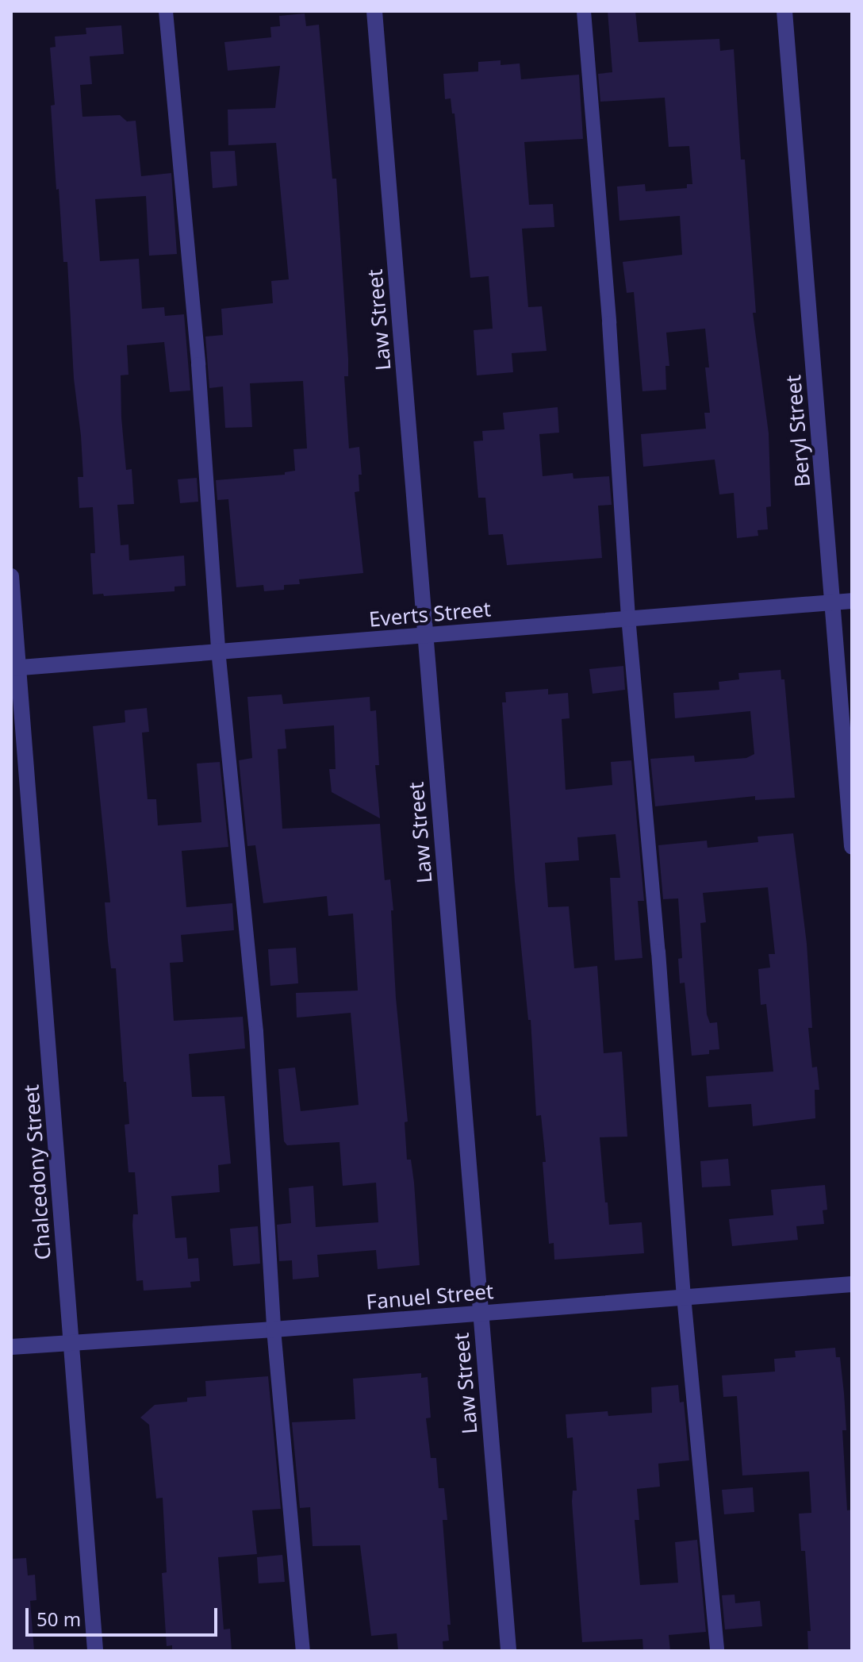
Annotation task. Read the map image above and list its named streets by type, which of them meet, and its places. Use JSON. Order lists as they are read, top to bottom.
{
  "streets": {
    "street": [
      "Law Street",
      "Beryl Street",
      "Everts Street",
      "Chalcedony Street",
      "Fanuel Street"
    ]
  },
  "crossings": [
    ["Law Street", "Everts Street"],
    ["Law Street", "Fanuel Street"],
    ["Beryl Street", "Everts Street"],
    ["Everts Street", "Chalcedony Street"],
    ["Chalcedony Street", "Fanuel Street"]
  ],
  "scale_bar": "50 m"
}
